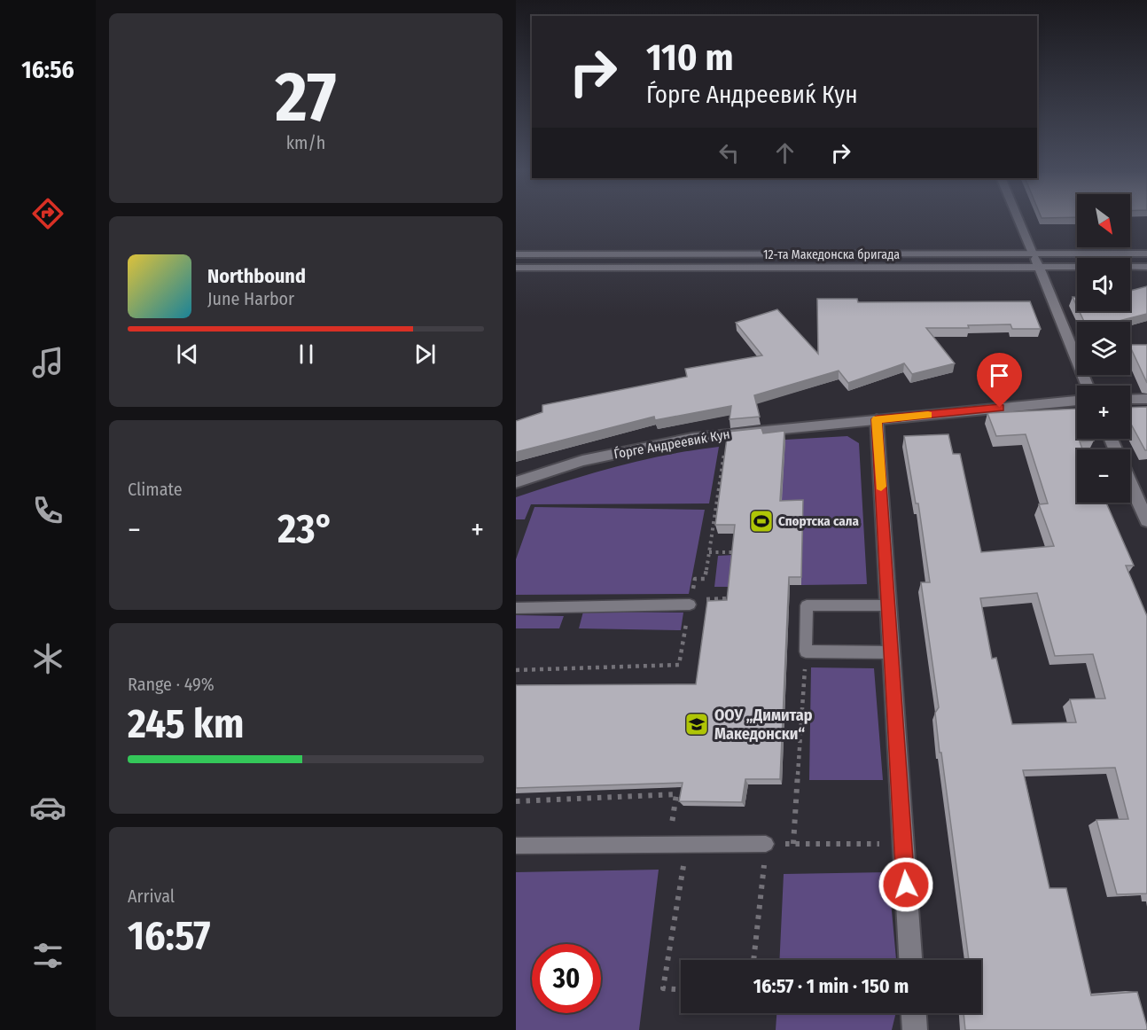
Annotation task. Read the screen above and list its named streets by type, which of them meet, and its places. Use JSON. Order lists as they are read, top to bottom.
{
  "streets": {
    "street": ["12-та Македонска бригада", "Ѓорге Андреевиќ Кун"]
  },
  "places": {
    "sports": ["Спортска сала"],
    "school or university": ["ООУ „Димитар Македонски“"]
  },
  "north": "bottom right",
  "page": {
    "tabs": "16:56",
    "tile": [
      ["27", "km/h"],
      "Climate",
      ["Range · 49%", "245 km"],
      ["Arrival", "16:57"]
    ],
    "turn": ["110 m", "Ѓорге Андреевиќ Кун"],
    "map_buttons": ["+", "−"],
    "song": ["Northbound", "June Harbor"],
    "heat": ["−", "23°", "+"],
    "limit": "30",
    "trip": "16:57 · 1 min · 150 m"
  }
}
